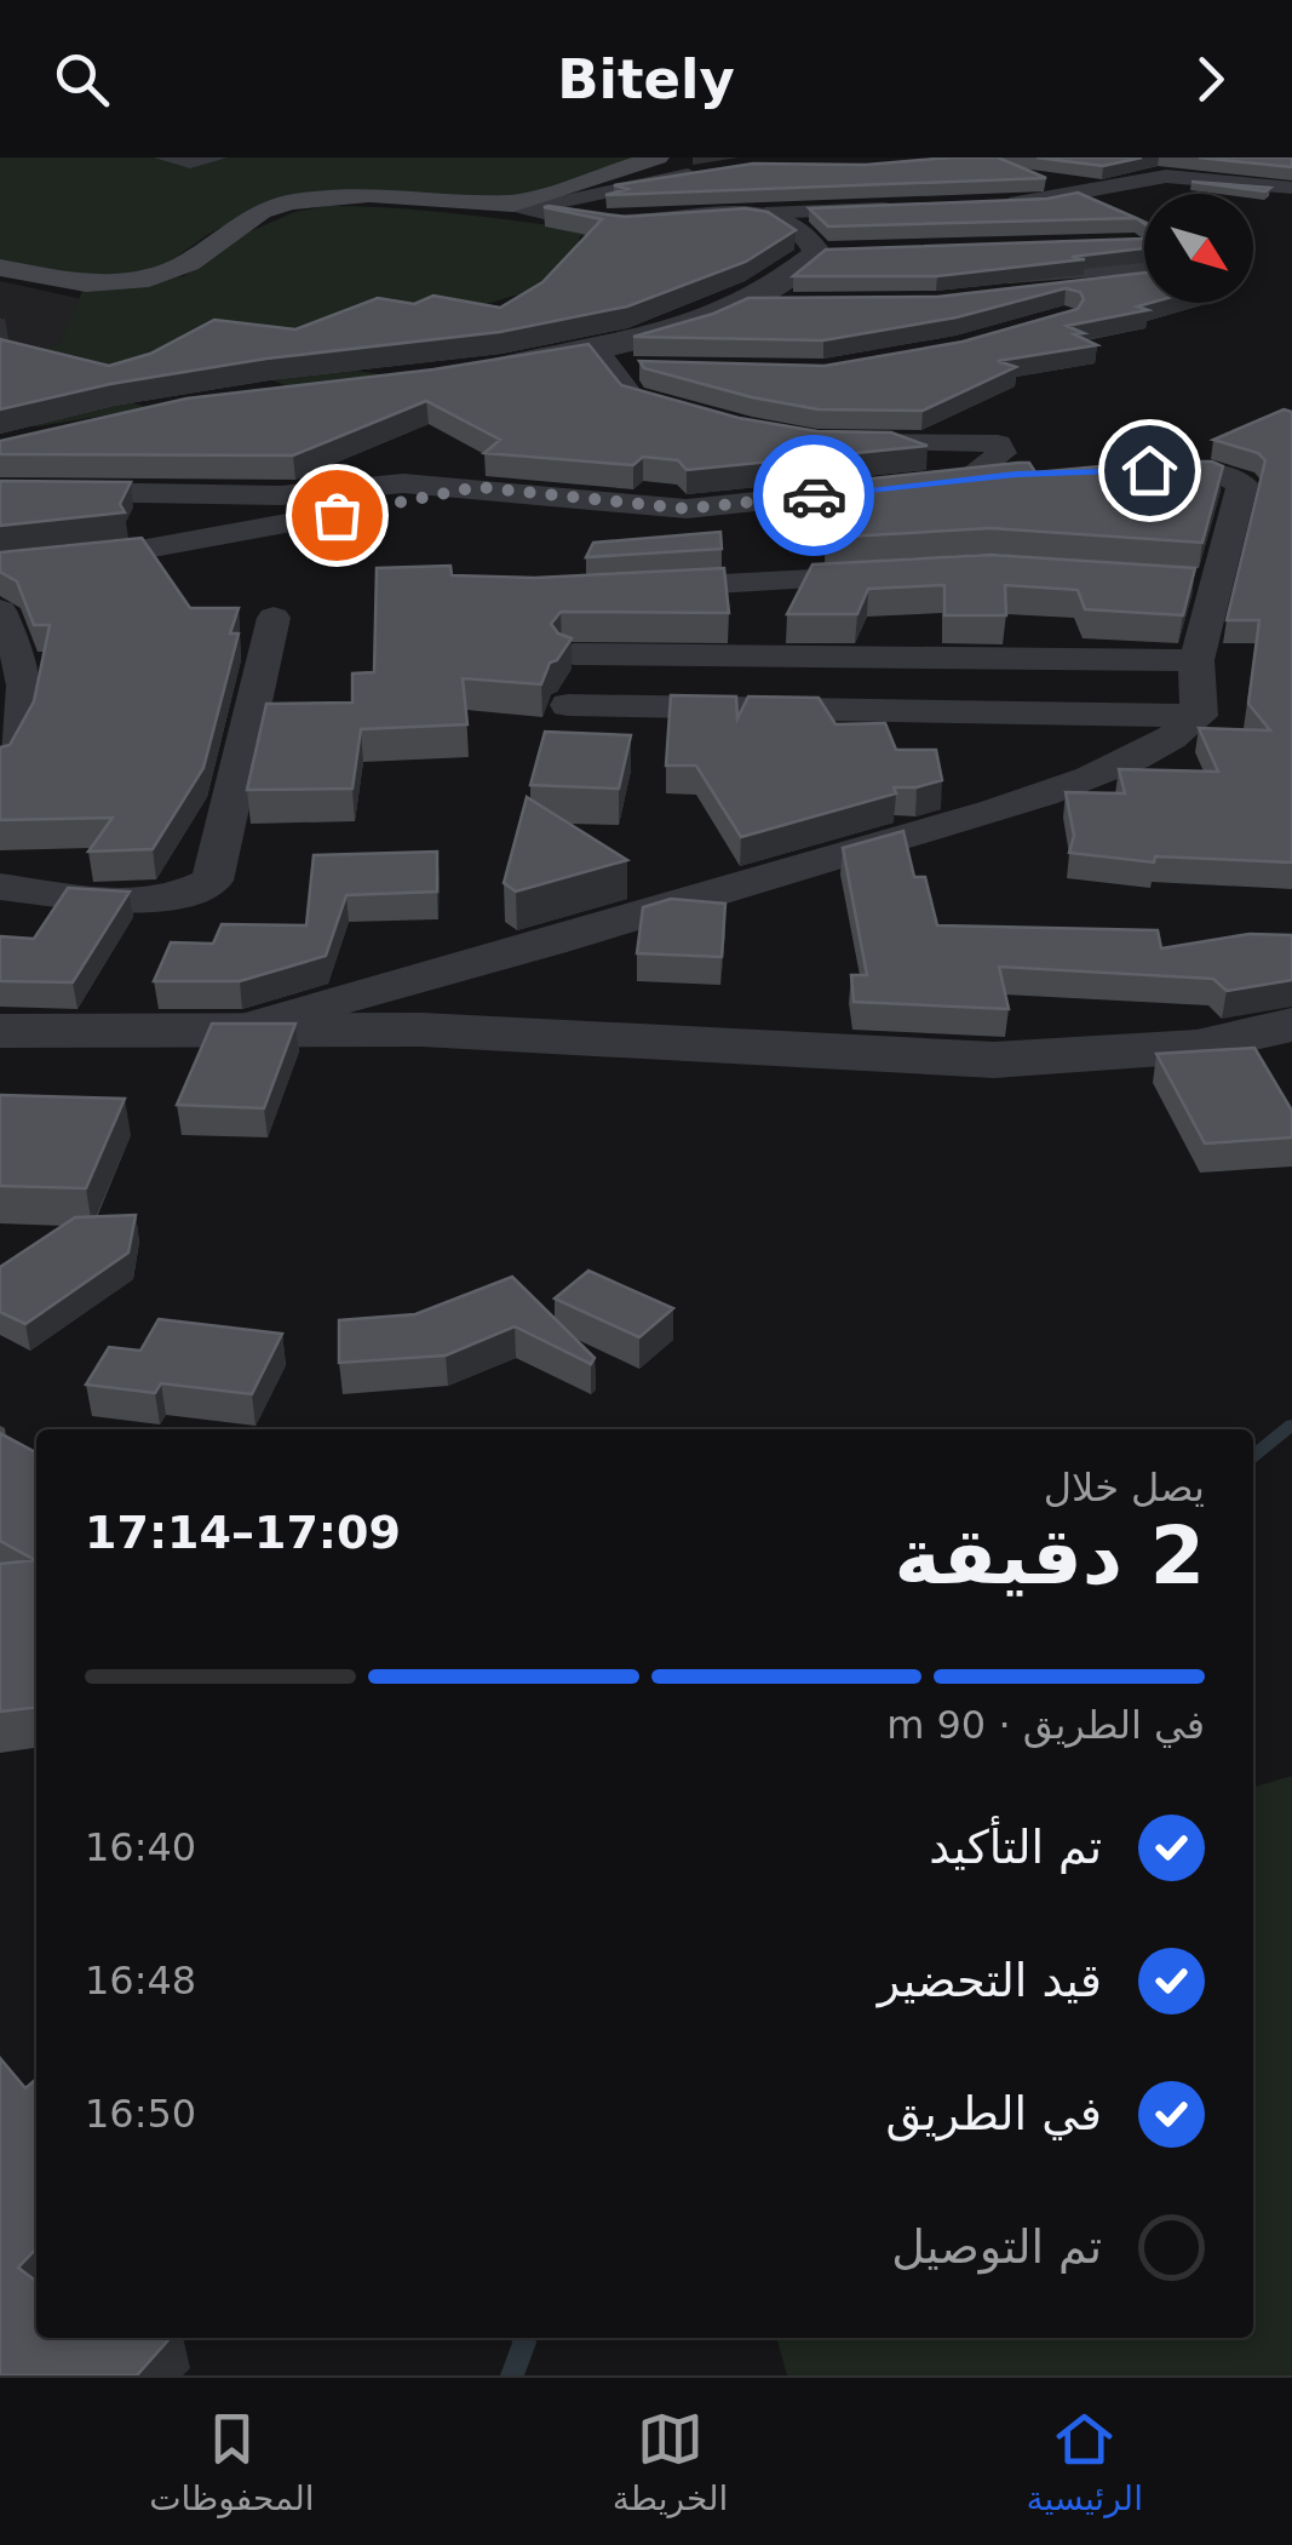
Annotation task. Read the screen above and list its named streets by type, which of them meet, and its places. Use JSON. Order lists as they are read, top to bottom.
{
  "north": "bottom right",
  "page": {
    "header": "Bitely",
    "heading": ["2 دقيقة", "يصل خلال", "17:09–17:14"],
    "bar": "في الطريق · 90 m",
    "list": [
      ["تم التأكيد", "16:40"],
      ["قيد التحضير", "16:48"],
      ["في الطريق", "16:50"],
      "تم التوصيل"
    ],
    "tabs": ["الرئيسية", "الخريطة", "المحفوظات"]
  }
}
